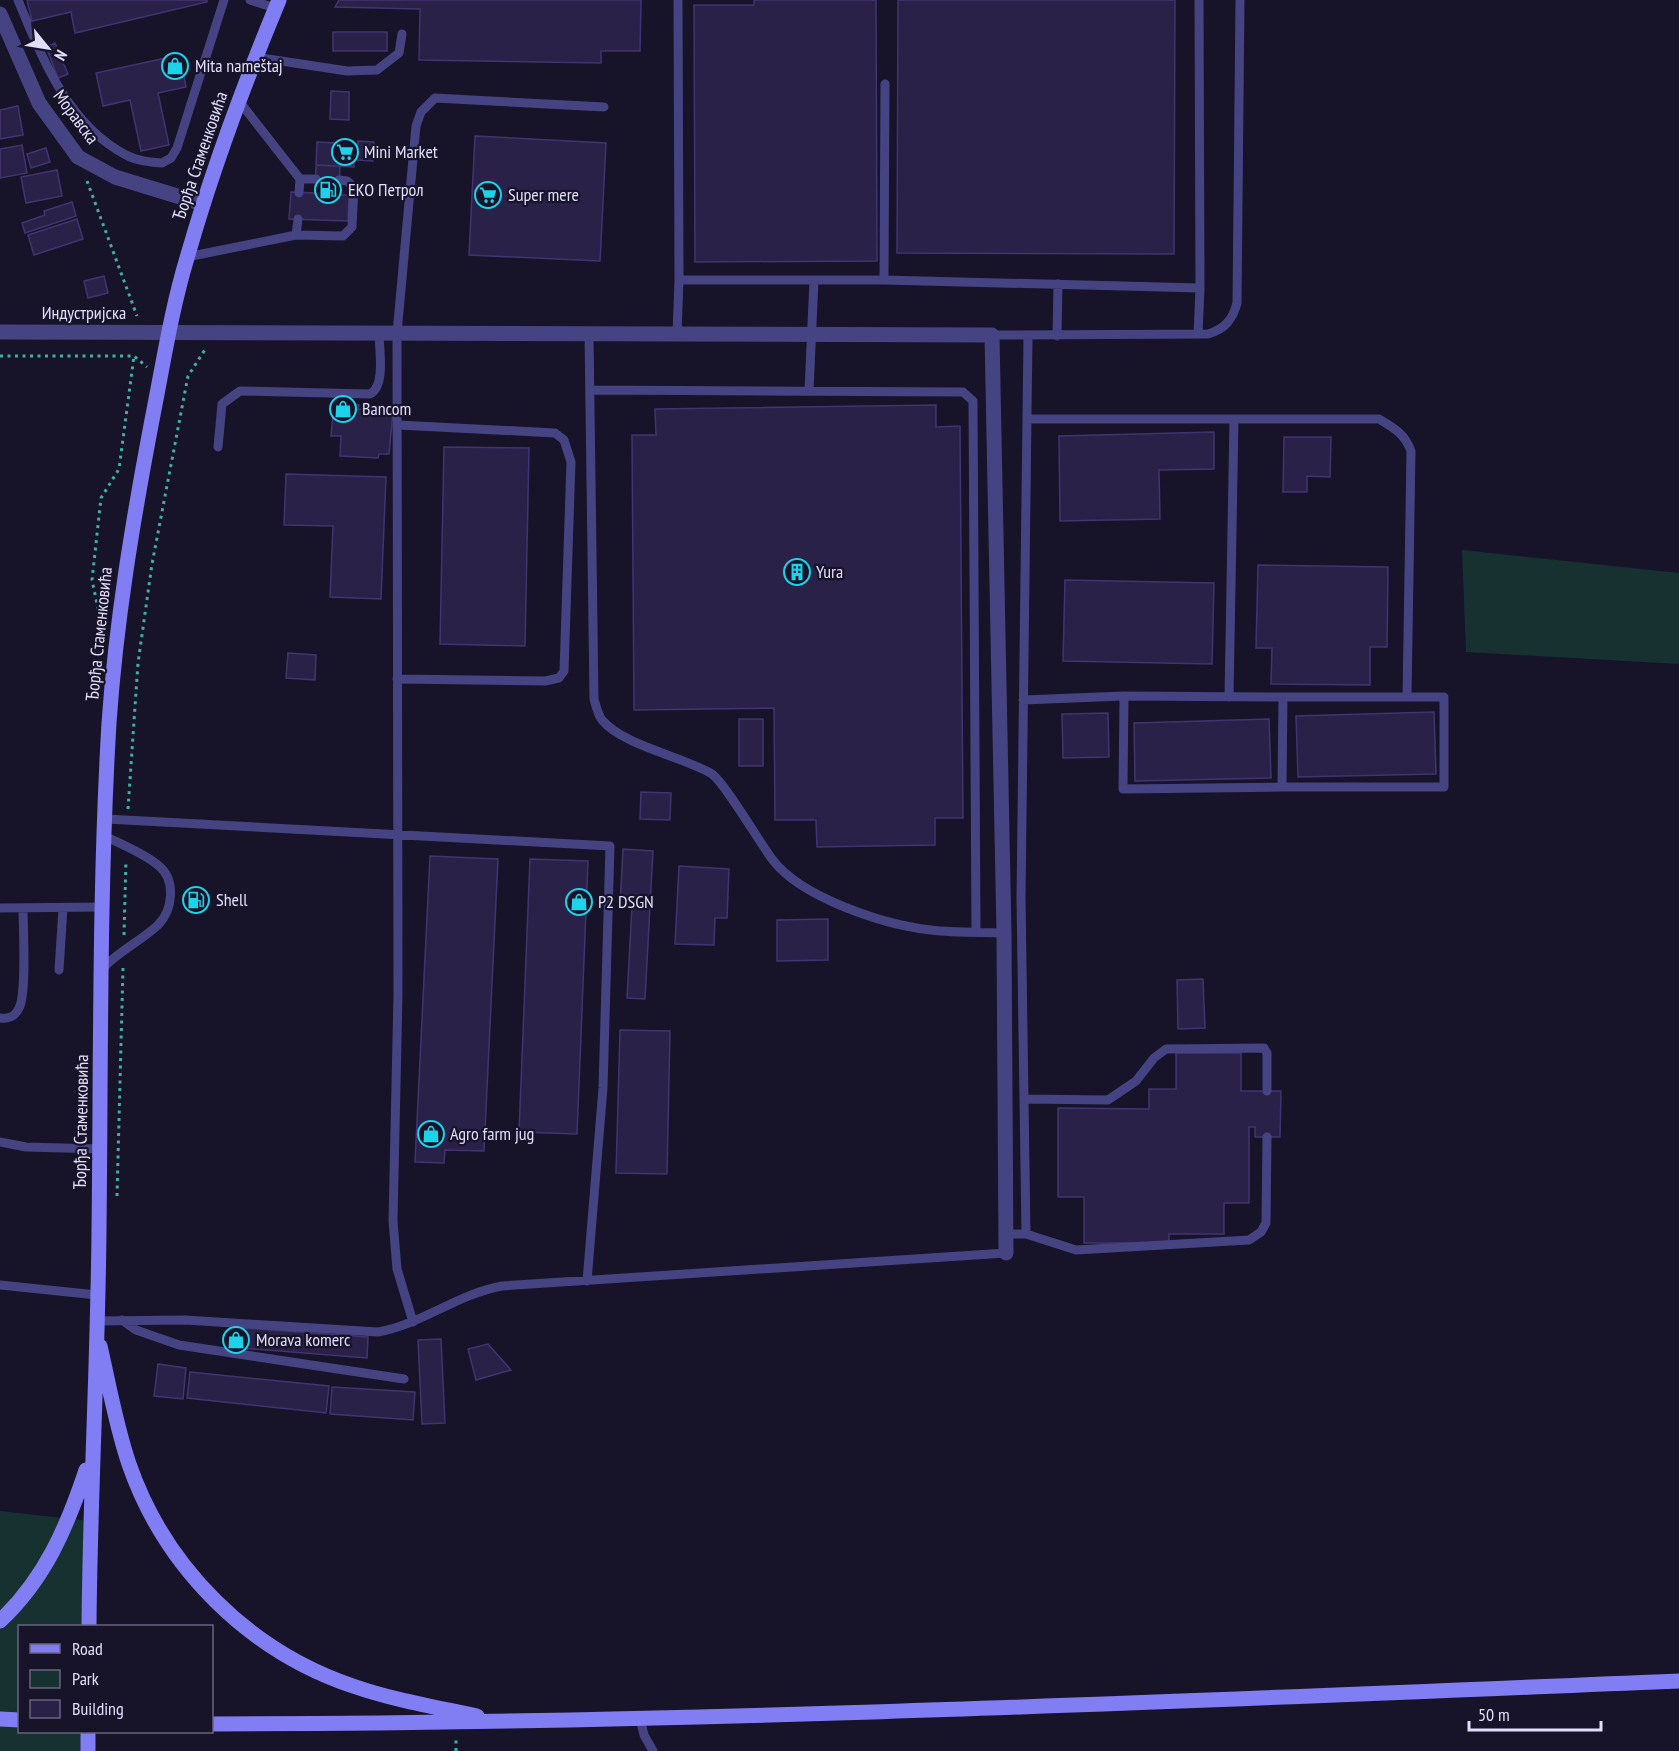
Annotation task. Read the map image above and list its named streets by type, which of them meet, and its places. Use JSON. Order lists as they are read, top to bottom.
{
  "streets": {
    "main road": ["Ђорђа Стаменковића"],
    "street": ["Моравска", "Индустријска"]
  },
  "crossings": [
    ["Моравска", "Ђорђа Стаменковића"],
    ["Ђорђа Стаменковића", "Индустријска"]
  ],
  "places": {
    "shop": [
      "Mita nameštaj",
      "Bancom",
      "P2 DSGN",
      "Agro farm jug",
      "Morava komerc"
    ],
    "supermarket": ["Mini Market", "Super mere"],
    "fuel station": ["ЕКО Петрол", "Shell"],
    "building": ["Yura"]
  },
  "legend": ["Road", "Park", "Building"],
  "scale_bar": "50 m",
  "north": "bottom right"
}
